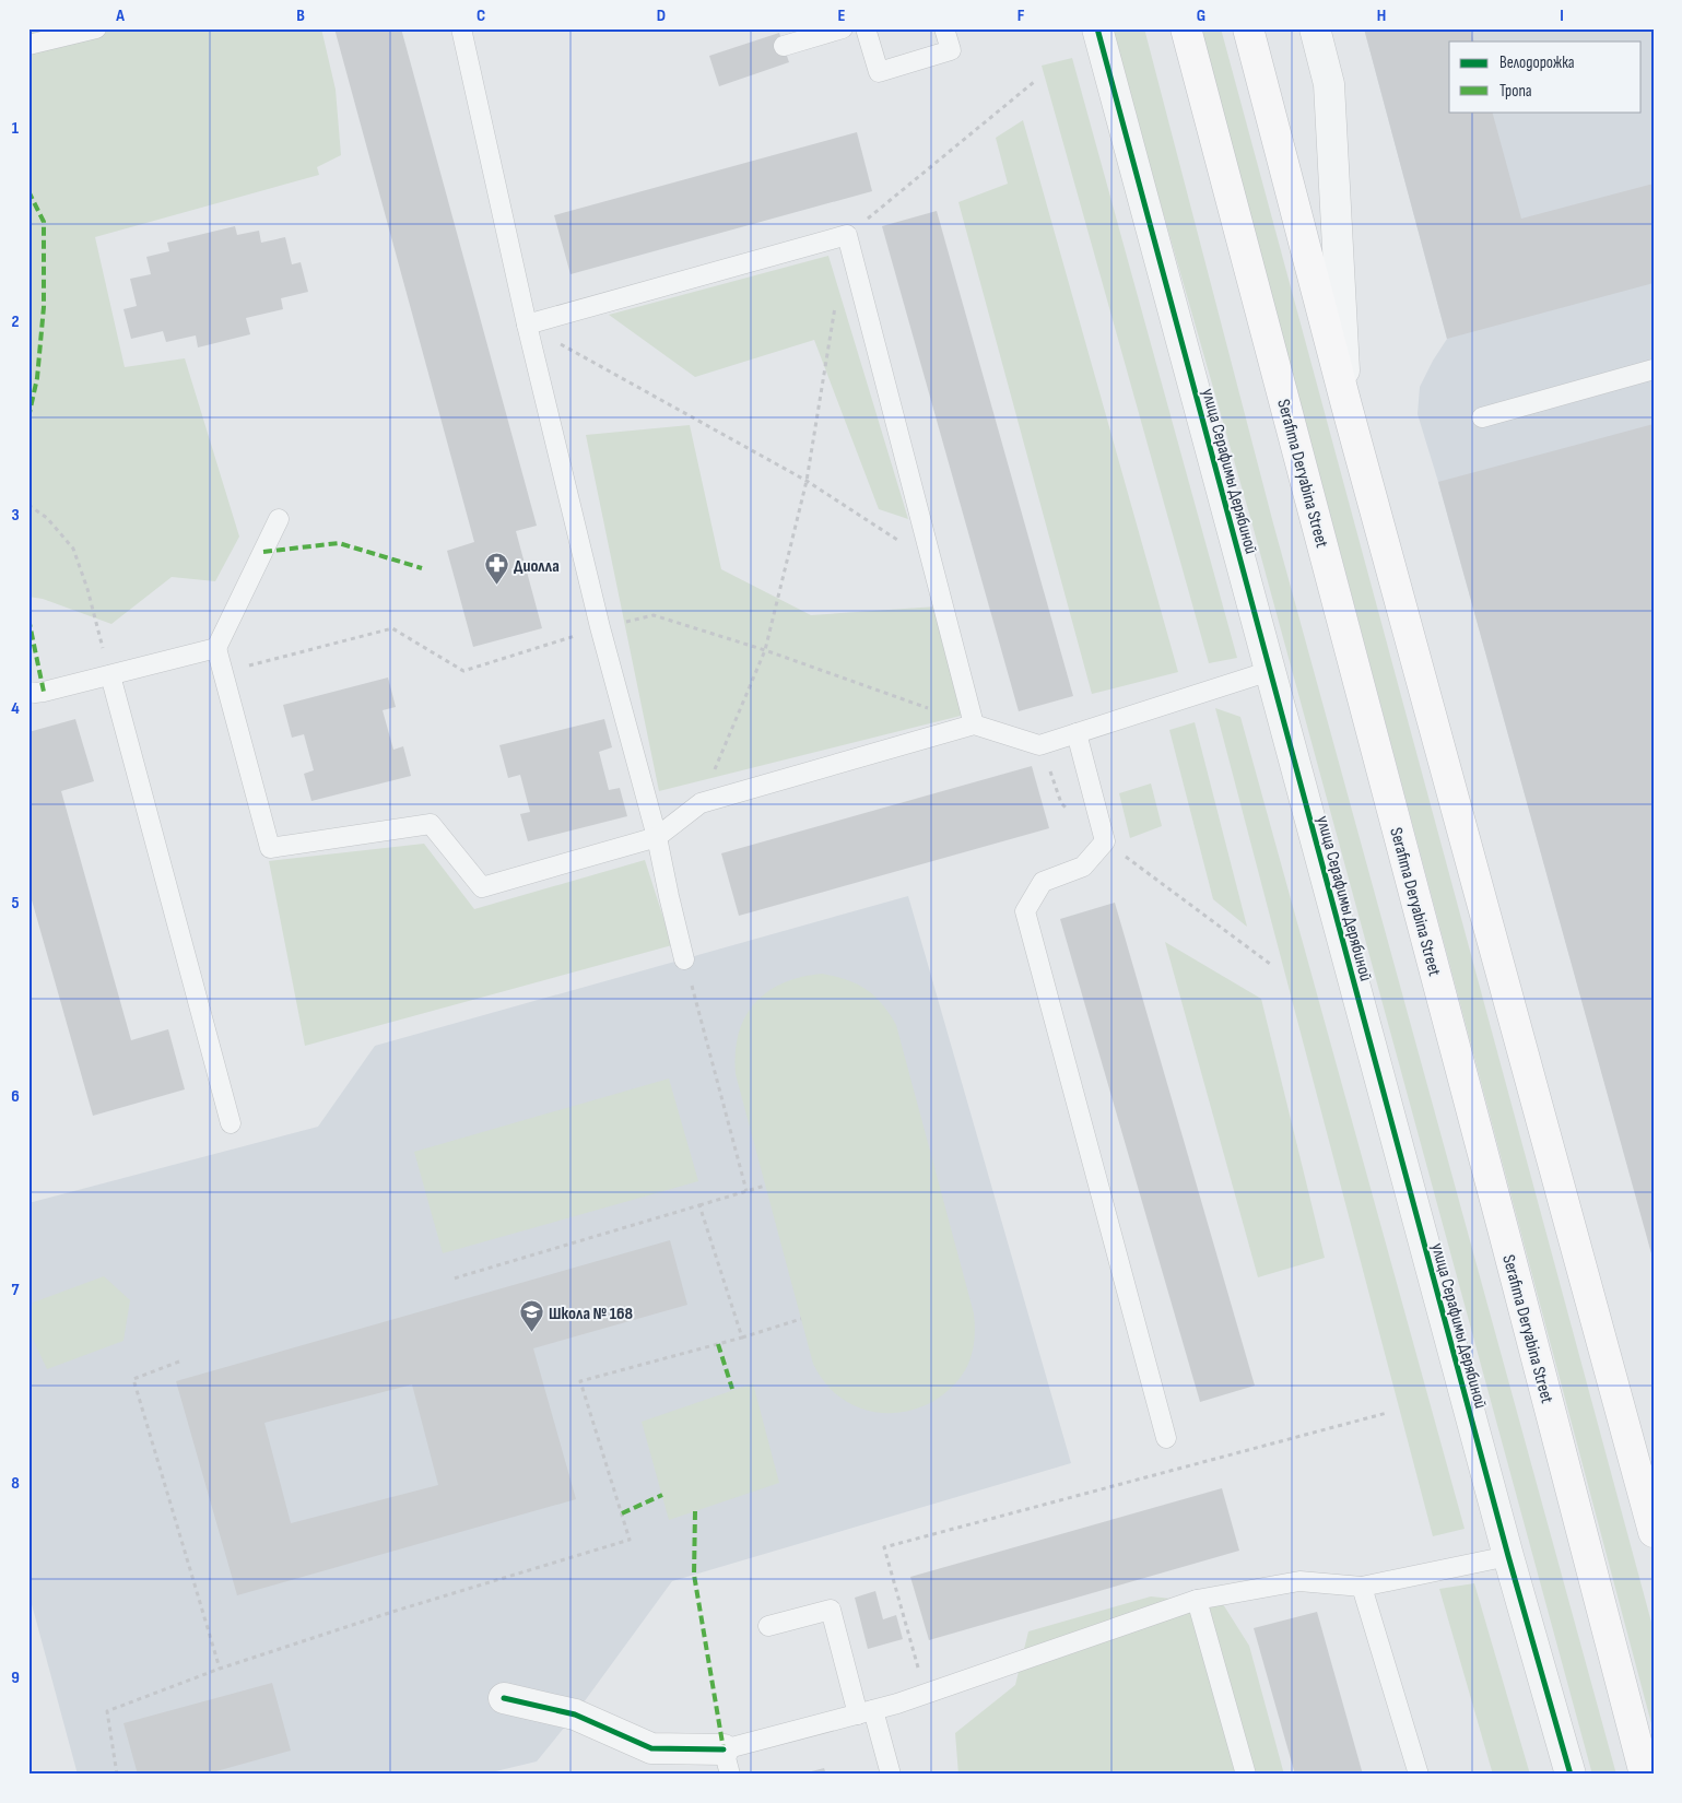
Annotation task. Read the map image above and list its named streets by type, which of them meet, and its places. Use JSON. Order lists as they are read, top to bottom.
{
  "streets": {
    "main road": ["Serafima Deryabina Street"],
    "street": ["улица Серафимы Дерябиной"]
  },
  "places": {
    "pharmacy": ["Диолла"],
    "school or university": ["Школа № 168"]
  },
  "legend": ["Велодорожка", "Тропа"],
  "grid": {
    "columns": [
      "A",
      "B",
      "C",
      "D",
      "E",
      "F",
      "G",
      "H",
      "I"
    ],
    "rows": [
      "1",
      "2",
      "3",
      "4",
      "5",
      "6",
      "7",
      "8",
      "9"
    ]
  }
}
